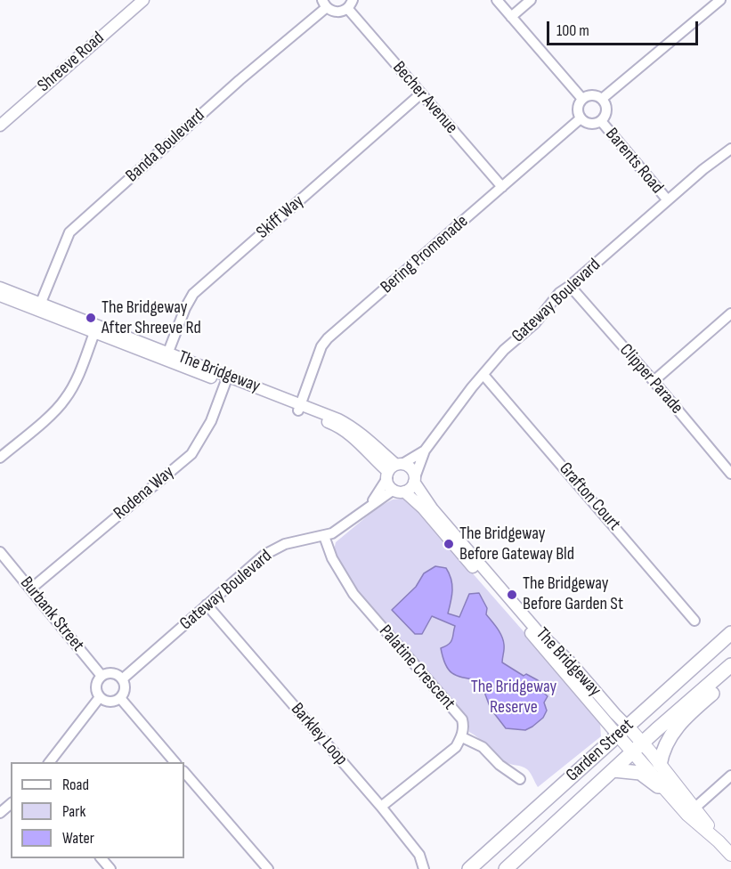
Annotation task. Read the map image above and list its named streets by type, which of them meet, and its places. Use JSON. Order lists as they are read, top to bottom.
{
  "streets": {
    "main road": ["The Bridgeway", "Garden Street"],
    "street": [
      "Shreeve Road",
      "Becher Avenue",
      "Banda Boulevard",
      "Barents Road",
      "Skiff Way",
      "Bering Promenade",
      "Gateway Boulevard",
      "Clipper Parade",
      "Rodena Way",
      "Grafton Court",
      "Burbank Street",
      "Palatine Crescent",
      "Barkley Loop"
    ]
  },
  "crossings": [
    ["Becher Avenue", "Skiff Way"],
    ["Becher Avenue", "Bering Promenade"],
    ["Banda Boulevard", "The Bridgeway"],
    ["Barents Road", "Bering Promenade"],
    ["Barents Road", "Gateway Boulevard"],
    ["Skiff Way", "The Bridgeway"],
    ["Bering Promenade", "The Bridgeway"],
    ["Gateway Boulevard", "The Bridgeway"],
    ["Gateway Boulevard", "Clipper Parade"],
    ["Gateway Boulevard", "Grafton Court"],
    ["Gateway Boulevard", "Burbank Street"],
    ["Gateway Boulevard", "Palatine Crescent"],
    ["Gateway Boulevard", "Barkley Loop"],
    ["The Bridgeway", "Rodena Way"],
    ["The Bridgeway", "Garden Street"],
    ["Rodena Way", "Burbank Street"]
  ],
  "parks": ["The Bridgeway Reserve"],
  "places": ["The Bridgeway After Shreeve Rd", "The Bridgeway Before Gateway Bld", "The Bridgeway Before Garden St"],
  "legend": ["Road", "Park", "Water"],
  "scale_bar": "100 m"
}
